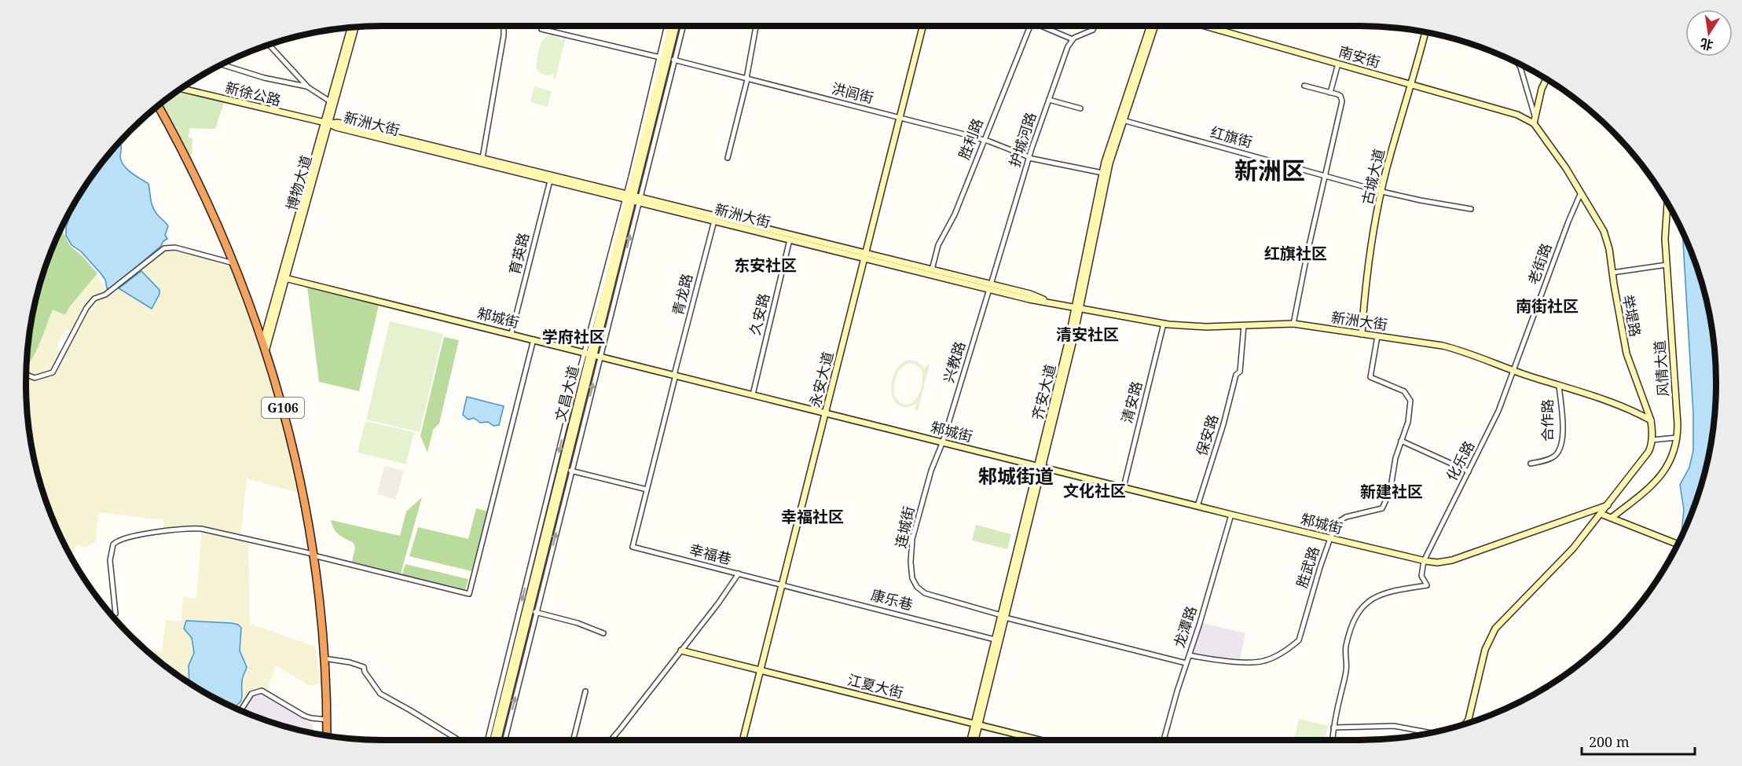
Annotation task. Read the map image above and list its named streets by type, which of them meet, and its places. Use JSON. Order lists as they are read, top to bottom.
{
  "streets": {
    "highway": ["G106"],
    "main road": [
      "南安街",
      "新徐公路",
      "新洲大街",
      "古城大道",
      "博物大道",
      "举堤路",
      "邾城街",
      "风情大道",
      "永安大道",
      "齐安大道",
      "文昌大道",
      "江夏大街"
    ],
    "street": [
      "洪闾街",
      "红旗街",
      "胜利路",
      "护城河路",
      "育英路",
      "老街路",
      "青龙路",
      "久安路",
      "兴教路",
      "清安路",
      "合作路",
      "保安路",
      "化乐路",
      "连城街",
      "幸福巷",
      "胜武路",
      "康乐巷",
      "龙潭路"
    ]
  },
  "crossings": [
    ["南安街", "古城大道"],
    ["南安街", "举堤路"],
    ["洪闾街", "胜利路"],
    ["洪闾街", "护城河路"],
    ["洪闾街", "永安大道"],
    ["洪闾街", "齐安大道"],
    ["洪闾街", "文昌大道"],
    ["新徐公路", "新洲大街"],
    ["新徐公路", "博物大道"],
    ["新洲大街", "胜利路"],
    ["新洲大街", "护城河路"],
    ["新洲大街", "古城大道"],
    ["新洲大街", "博物大道"],
    ["新洲大街", "育英路"],
    ["新洲大街", "老街路"],
    ["新洲大街", "青龙路"],
    ["新洲大街", "久安路"],
    ["新洲大街", "举堤路"],
    ["新洲大街", "兴教路"],
    ["新洲大街", "永安大道"],
    ["新洲大街", "齐安大道"],
    ["新洲大街", "文昌大道"],
    ["新洲大街", "清安路"],
    ["新洲大街", "合作路"],
    ["新洲大街", "保安路"],
    ["新洲大街", "化乐路"],
    ["新洲大街", "胜武路"],
    ["红旗街", "古城大道"],
    ["红旗街", "齐安大道"],
    ["护城河路", "兴教路"],
    ["博物大道", "邾城街"],
    ["博物大道", "G106"],
    ["育英路", "邾城街"],
    ["老街路", "举堤路"],
    ["老街路", "化乐路"],
    ["青龙路", "邾城街"],
    ["青龙路", "幸福巷"],
    ["久安路", "邾城街"],
    ["举堤路", "邾城街"],
    ["邾城街", "兴教路"],
    ["邾城街", "永安大道"],
    ["邾城街", "齐安大道"],
    ["邾城街", "文昌大道"],
    ["邾城街", "清安路"],
    ["邾城街", "保安路"],
    ["邾城街", "化乐路"],
    ["邾城街", "连城街"],
    ["邾城街", "胜武路"],
    ["邾城街", "龙潭路"],
    ["兴教路", "连城街"],
    ["永安大道", "幸福巷"],
    ["永安大道", "康乐巷"],
    ["永安大道", "江夏大街"],
    ["齐安大道", "连城街"],
    ["齐安大道", "康乐巷"],
    ["齐安大道", "江夏大街"],
    ["连城街", "龙潭路"],
    ["幸福巷", "康乐巷"],
    ["胜武路", "龙潭路"]
  ],
  "districts": [
    "新洲区",
    "红旗社区",
    "东安社区",
    "南街社区",
    "清安社区",
    "学府社区",
    "邾城街道",
    "文化社区",
    "新建社区",
    "幸福社区"
  ],
  "scale_bar": "200 m",
  "north": "bottom"
}
